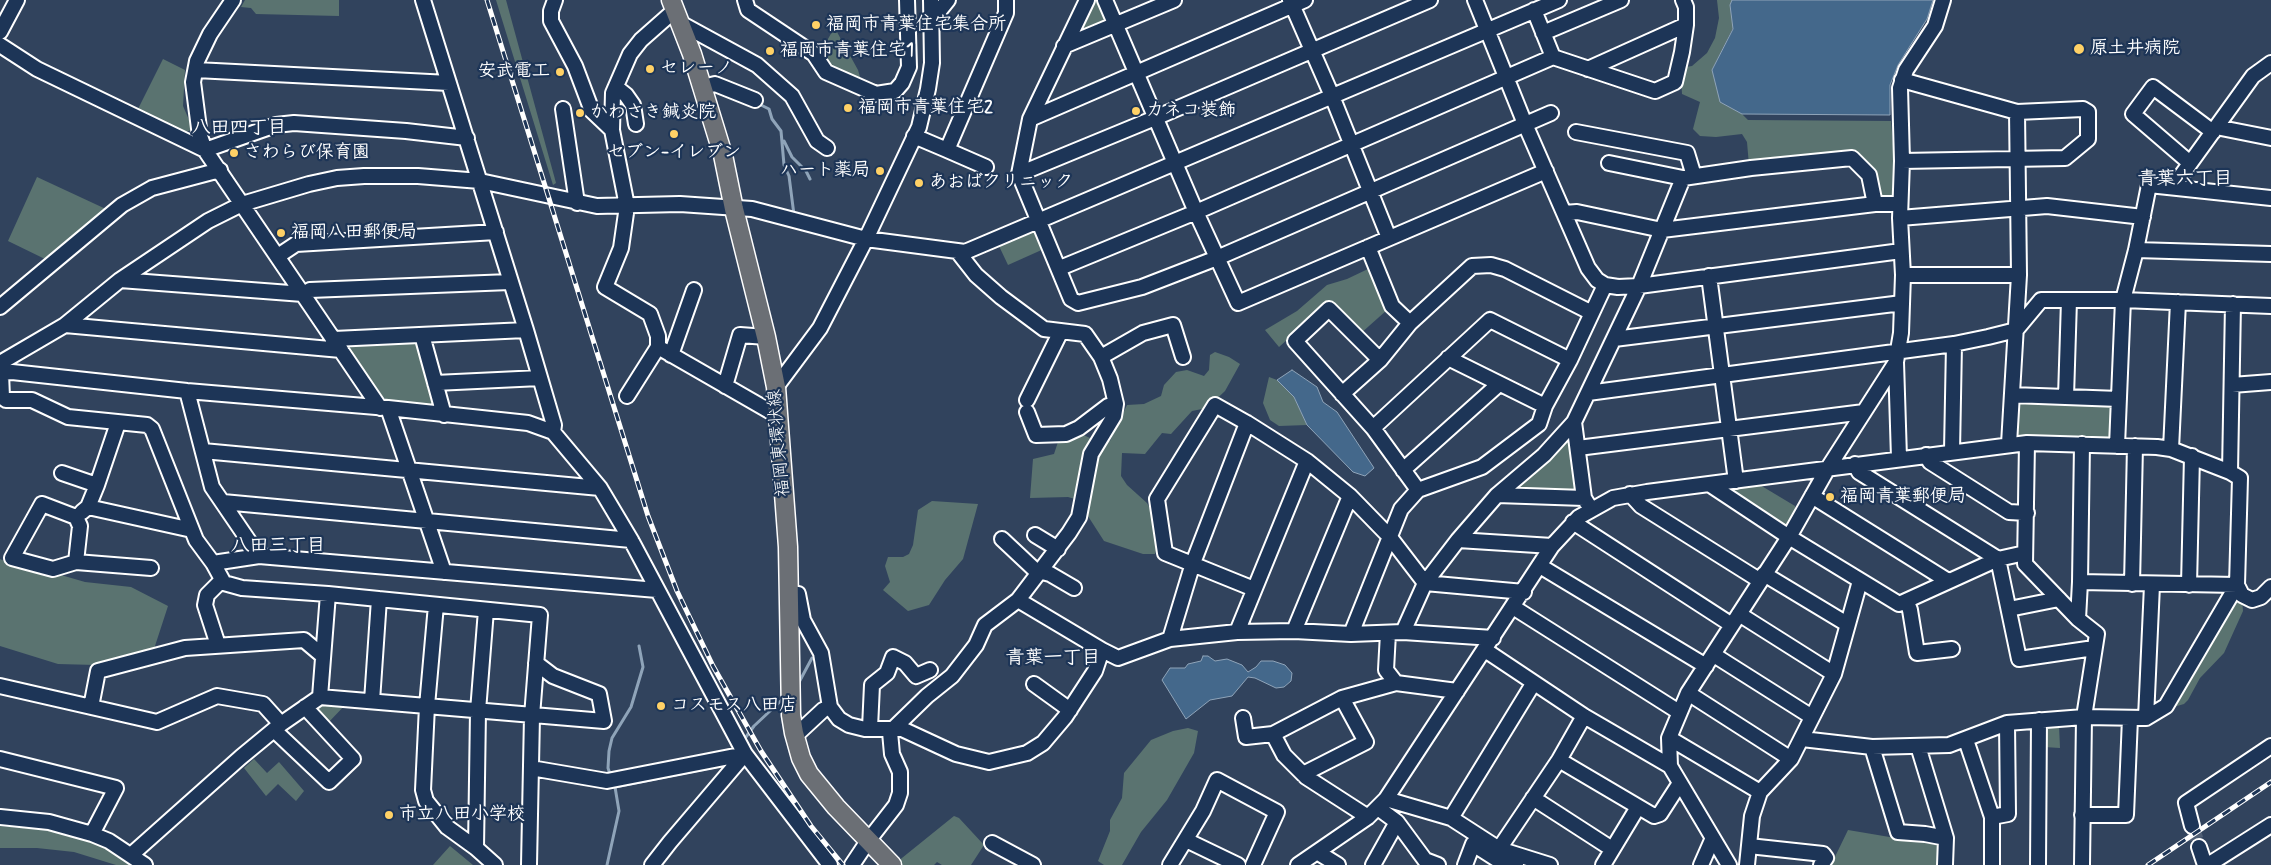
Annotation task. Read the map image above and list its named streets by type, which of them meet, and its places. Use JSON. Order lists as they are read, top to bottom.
{
  "streets": {
    "main road": ["福岡東環状線"]
  },
  "districts": [
    "八田四丁目",
    "青葉六丁目",
    "八田三丁目",
    "青葉一丁目"
  ],
  "places": [
    "福岡市青葉住宅集合所",
    "原土井病院",
    "福岡市青葉住宅1",
    "セレーノ",
    "安武電工",
    "福岡市青葉住宅2",
    "カネコ装飾",
    "かわさき鍼炎院",
    "セブン-イレブン",
    "さわらび保育園",
    "ハート薬局",
    "あおばクリニック",
    "福岡八田郵便局",
    "福岡青葉郵便局",
    "コスモス八田店",
    "市立八田小学校"
  ]
}
